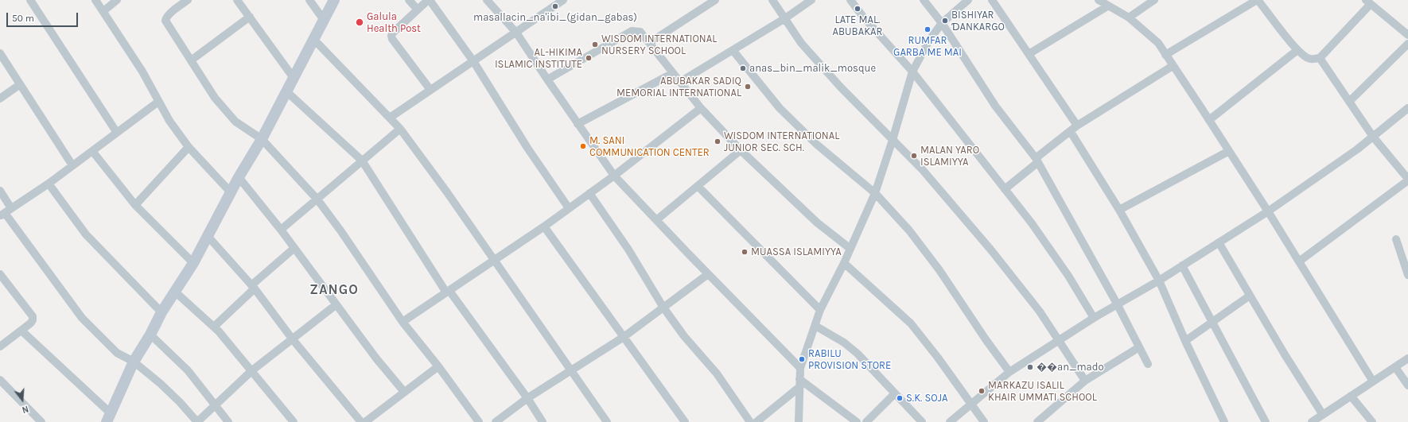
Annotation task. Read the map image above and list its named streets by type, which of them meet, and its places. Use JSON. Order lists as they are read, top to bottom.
{
  "districts": ["ZANGO"],
  "places": [
    "masallacin_na'ibi_(gidan_gabas)",
    "LATE MAL. ABUBAKAR",
    "BISHIYAR ƊANKARGO",
    "Galula Health Post",
    "RUMFAR GARBA ME MAI",
    "WISDOM INTERNATIONAL NURSERY SCHOOL",
    "AL-HIKIMA ISLAMIC INSTITUTE",
    "anas_bin_malik_mosque",
    "ABUBAKAR SADIQ MEMORIAL INTERNATIONAL",
    "WISDOM INTERNATIONAL JUNIOR SEC. SCH.",
    "M. SANI COMMUNICATION CENTER",
    "MALAN YARO ISLAMIYYA",
    "MUASSA ISLAMIYYA",
    "RABILU PROVISION STORE",
    "��an_mado",
    "MARKAZU ISALIL KHAIR UMMATI SCHOOL",
    "S.K. SOJA"
  ],
  "scale_bar": "50 m",
  "north": "bottom"
}
